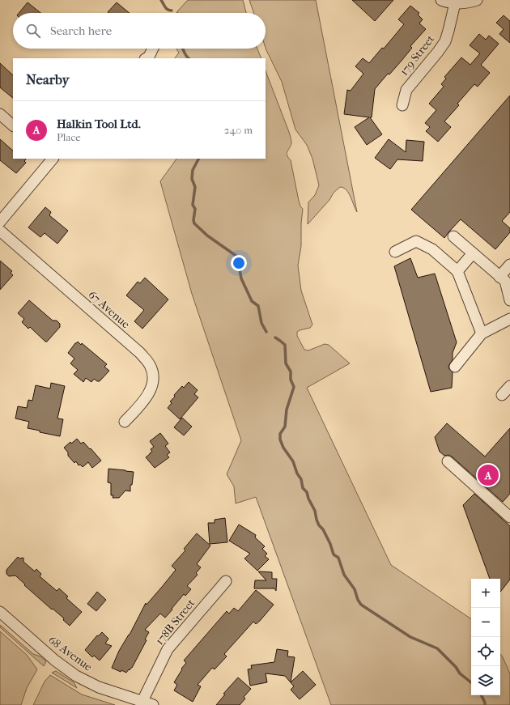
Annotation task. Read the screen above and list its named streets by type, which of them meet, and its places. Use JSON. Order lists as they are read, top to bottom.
{
  "streets": {
    "street": [
      "179 Street",
      "67 Avenue",
      "178B Street",
      "68 Avenue"
    ]
  },
  "crossings": [
    ["178B Street", "68 Avenue"]
  ],
  "page": {
    "search": "Search here",
    "heading": "Nearby",
    "list": [
      {
        "mark": "A",
        "name": "Halkin Tool Ltd.",
        "note": "Place",
        "value": "240 m"
      }
    ],
    "pins": "A",
    "map_buttons": ["+", "−"]
  }
}
